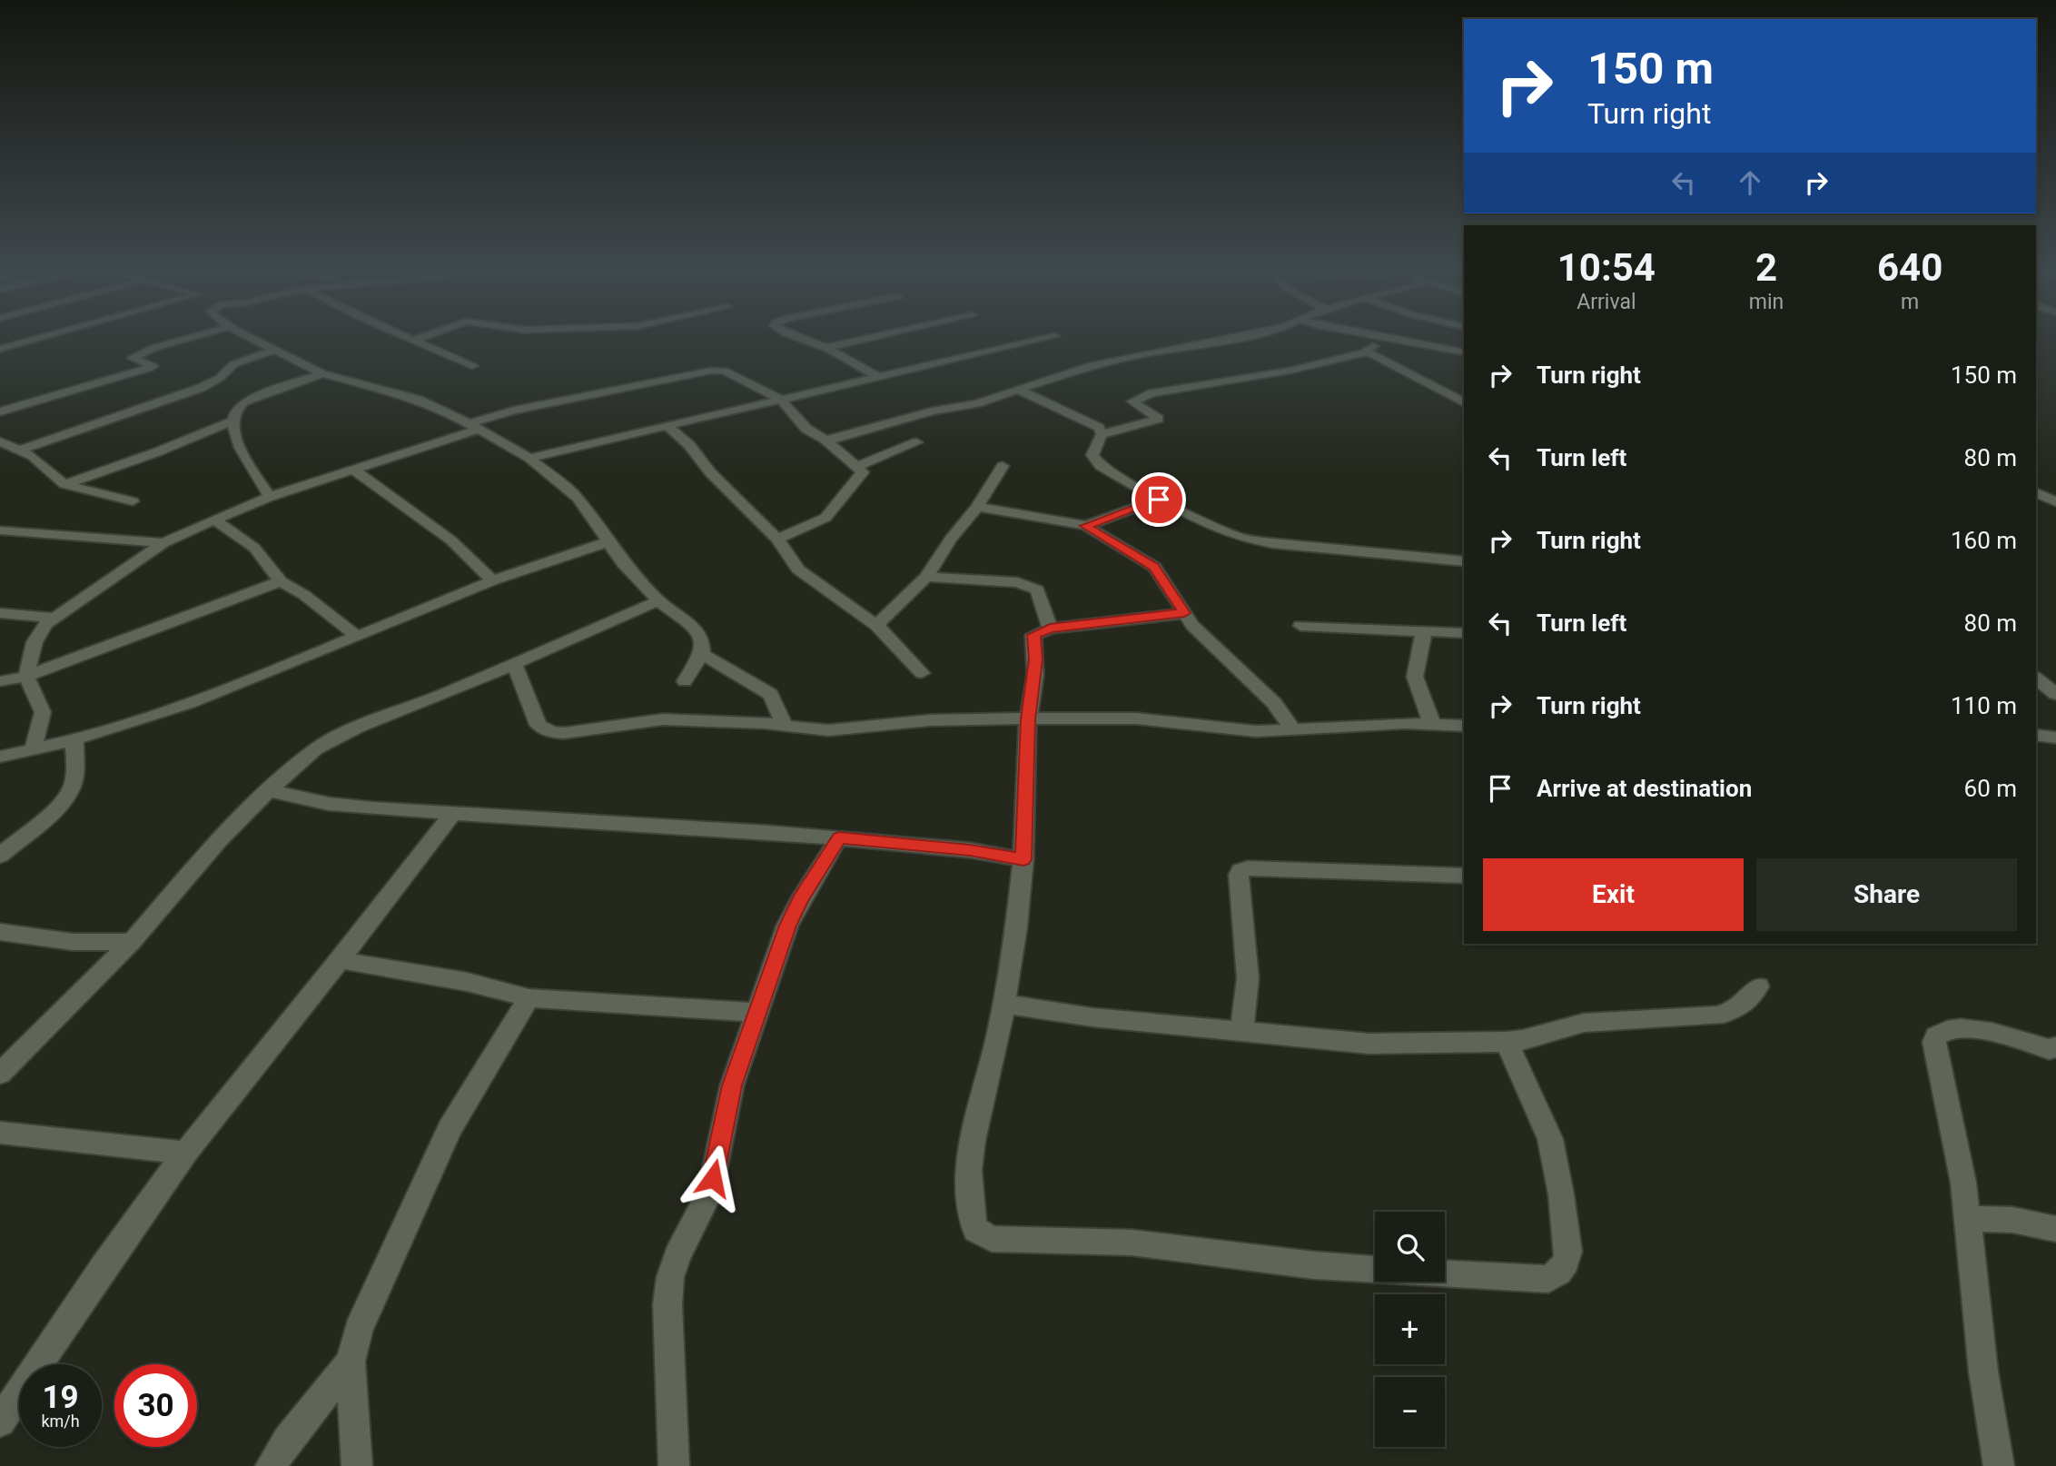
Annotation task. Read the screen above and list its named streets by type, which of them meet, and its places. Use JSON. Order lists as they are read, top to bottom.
{
  "page": {
    "turn": ["150 m", "Turn right"],
    "eta": [
      "10:54",
      "Arrival",
      "2",
      "min",
      "640",
      "m"
    ],
    "list": [
      {
        "name": "Turn right",
        "value": "150 m"
      },
      {
        "name": "Turn left",
        "value": "80 m"
      },
      {
        "name": "Turn right",
        "value": "160 m"
      },
      {
        "name": "Turn left",
        "value": "80 m"
      },
      {
        "name": "Turn right",
        "value": "110 m"
      },
      {
        "name": "Arrive at destination",
        "value": "60 m"
      }
    ],
    "buttons": ["Exit", "Share"],
    "map_buttons": ["+", "−"],
    "speed": "19 km/h",
    "limit": "30"
  }
}
